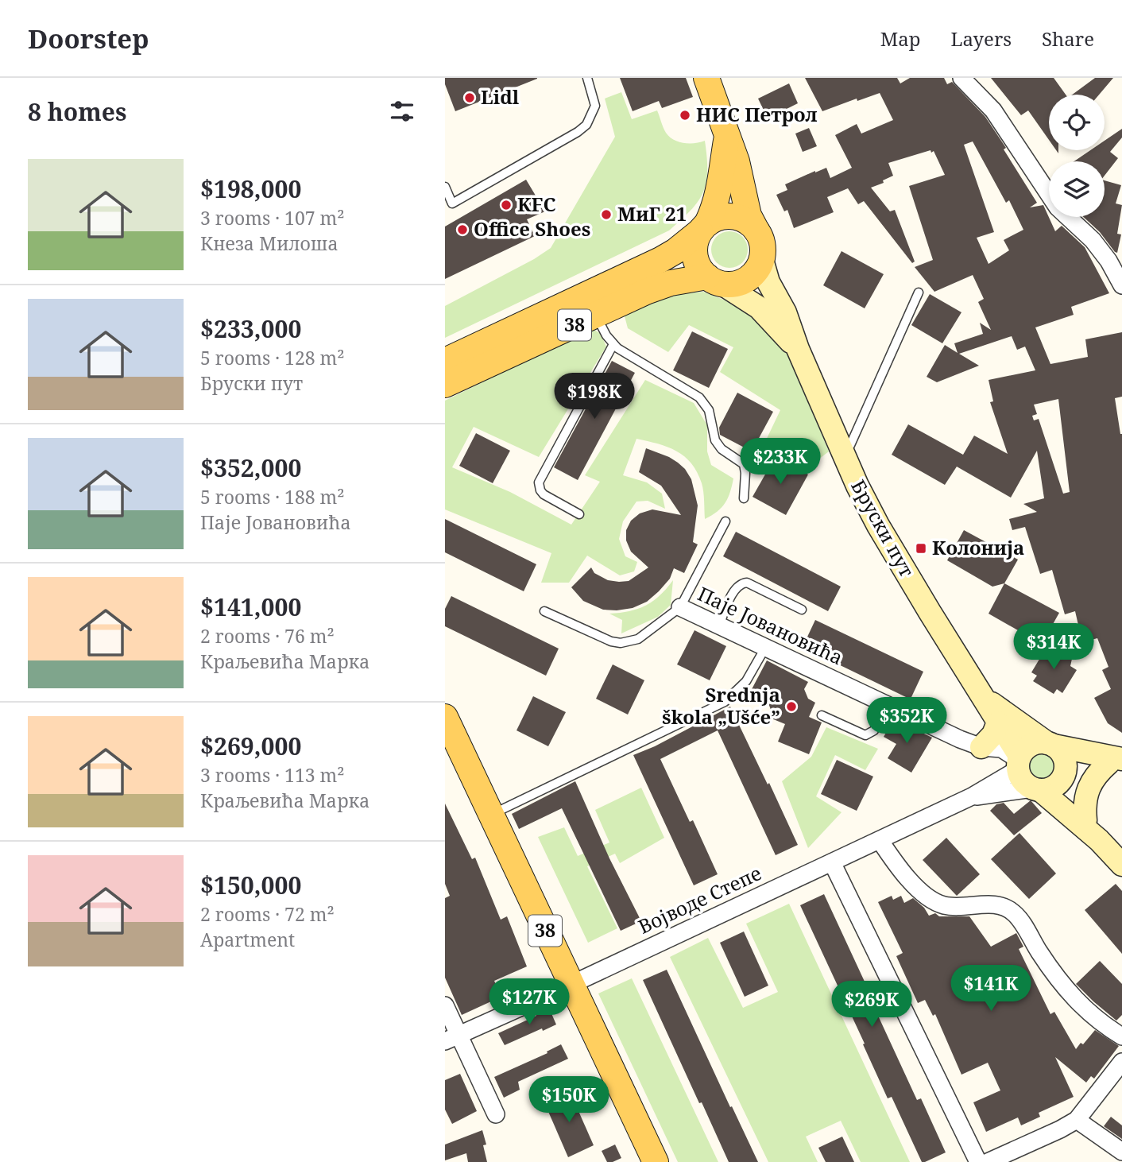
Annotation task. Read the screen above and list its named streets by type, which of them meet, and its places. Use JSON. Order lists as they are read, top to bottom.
{
  "streets": {
    "main road": ["38", "Бруски пут"],
    "street": ["Паје Јовановића", "Војводе Степе"]
  },
  "crossings": [
    ["38", "Бруски пут"],
    ["38", "Војводе Степе"],
    ["Бруски пут", "Паје Јовановића"],
    ["Бруски пут", "Војводе Степе"],
    ["Паје Јовановића", "Војводе Степе"]
  ],
  "places": {
    "other": [
      "Lidl",
      "НИС Петрол",
      "KFC",
      "МиГ 21",
      "Office Shoes",
      "Srednja škola „Ušće”"
    ],
    "transit": ["Колонија"]
  },
  "page": {
    "header": "Doorstep",
    "nav": ["Map", "Layers", "Share"],
    "heading": "8 homes",
    "list": [
      {
        "name": "$198,000",
        "note": "3 rooms · 107 m² · Кнеза Милоша"
      },
      {
        "name": "$233,000",
        "note": "5 rooms · 128 m² · Бруски пут"
      },
      {
        "name": "$352,000",
        "note": "5 rooms · 188 m² · Паје Јовановића"
      },
      {
        "name": "$141,000",
        "note": "2 rooms · 76 m² · Краљевића Марка"
      },
      {
        "name": "$269,000",
        "note": "3 rooms · 113 m² · Краљевића Марка"
      },
      {
        "name": "$150,000",
        "note": "2 rooms · 72 m² · Apartment"
      }
    ],
    "price": [
      "$198K",
      "$233K",
      "$314K",
      "$352K",
      "$141K",
      "$127K",
      "$269K",
      "$150K"
    ]
  }
}
